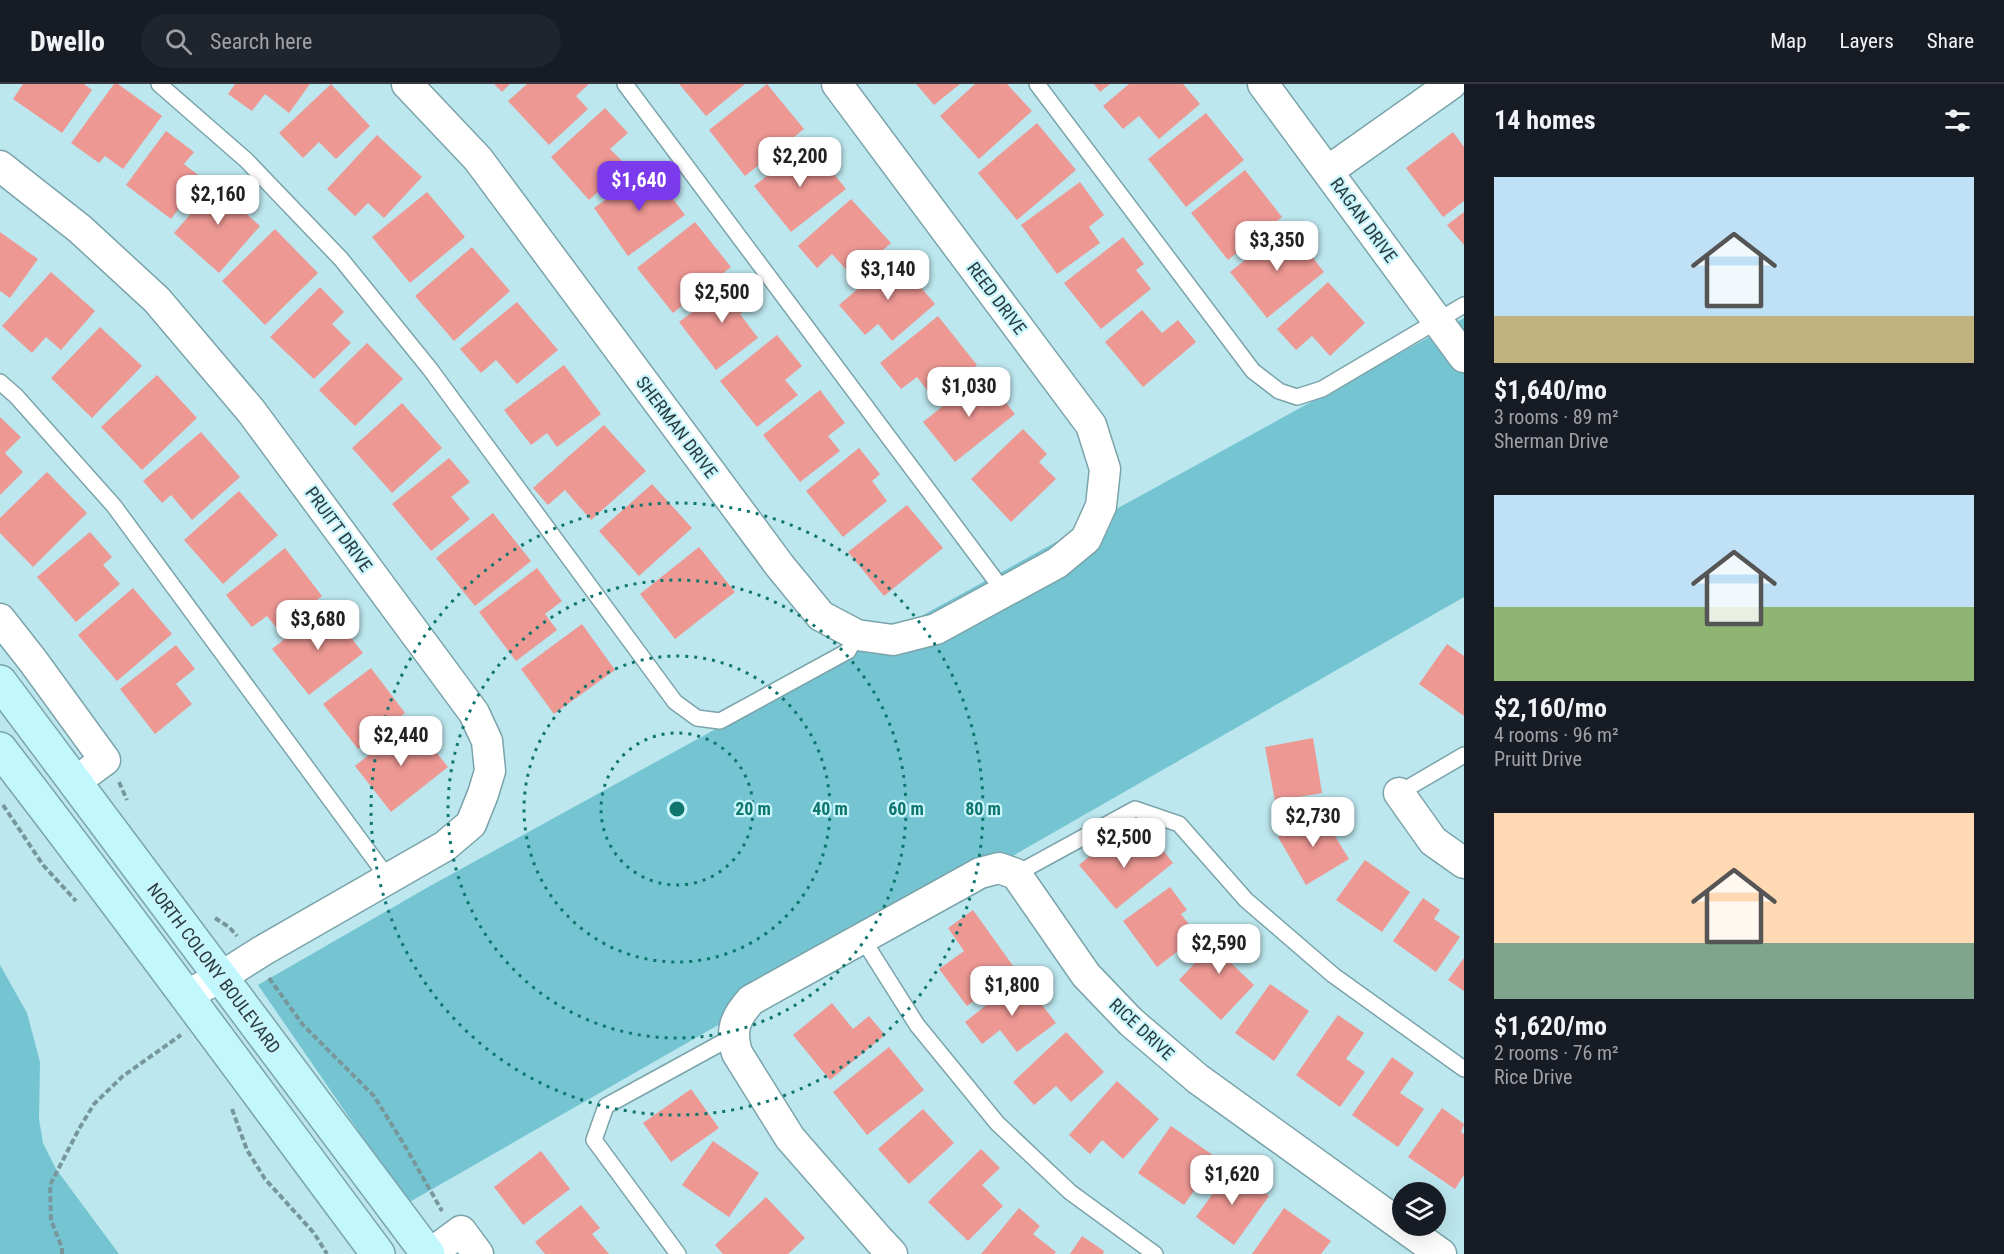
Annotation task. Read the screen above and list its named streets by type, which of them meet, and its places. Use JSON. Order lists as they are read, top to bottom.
{
  "streets": {
    "main road": ["NORTH COLONY BOULEVARD"],
    "street": [
      "RAGAN DRIVE",
      "REED DRIVE",
      "SHERMAN DRIVE",
      "PRUITT DRIVE",
      "RICE DRIVE"
    ]
  },
  "crossings": [
    ["REED DRIVE", "SHERMAN DRIVE"],
    ["PRUITT DRIVE", "NORTH COLONY BOULEVARD"]
  ],
  "page": {
    "header": "Dwello",
    "search": "Search here",
    "nav": ["Map", "Layers", "Share"],
    "heading": "14 homes",
    "price": [
      "$2,200",
      "$1,640",
      "$2,160",
      "$3,350",
      "$3,140",
      "$2,500",
      "$1,030",
      "$3,680",
      "$2,440",
      "$2,730",
      "$2,500",
      "$2,590",
      "$1,800",
      "$1,620"
    ],
    "list": [
      {
        "name": "$1,640/mo",
        "note": "3 rooms · 89 m² · Sherman Drive"
      },
      {
        "name": "$2,160/mo",
        "note": "4 rooms · 96 m² · Pruitt Drive"
      },
      {
        "name": "$1,620/mo",
        "note": "2 rooms · 76 m² · Rice Drive"
      }
    ]
  },
  "rings": [
    "20 m",
    "40 m",
    "60 m",
    "80 m"
  ]
}
